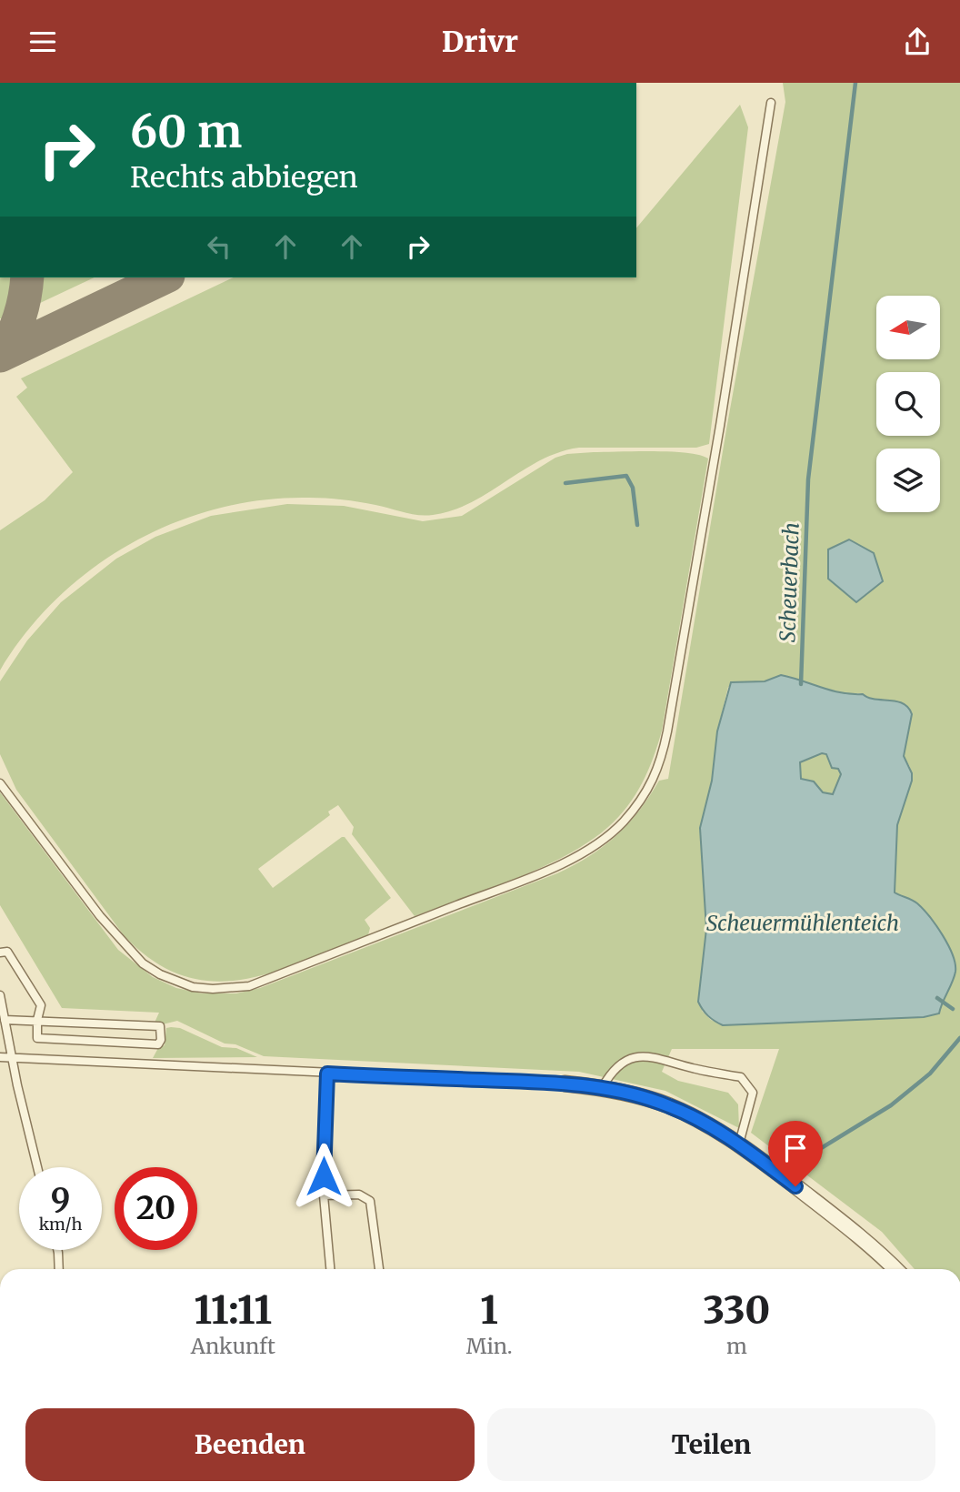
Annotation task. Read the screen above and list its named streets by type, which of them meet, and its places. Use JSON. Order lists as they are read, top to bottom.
{
  "water": ["Scheuerbach", "Scheuermühlenteich"],
  "north": "left",
  "page": {
    "header": "Drivr",
    "turn": ["60 m", "Rechts abbiegen"],
    "speed": "9 km/h",
    "limit": "20",
    "eta": [
      "11:11",
      "Ankunft",
      "1",
      "Min.",
      "330",
      "m"
    ],
    "buttons": ["Beenden", "Teilen"]
  }
}
